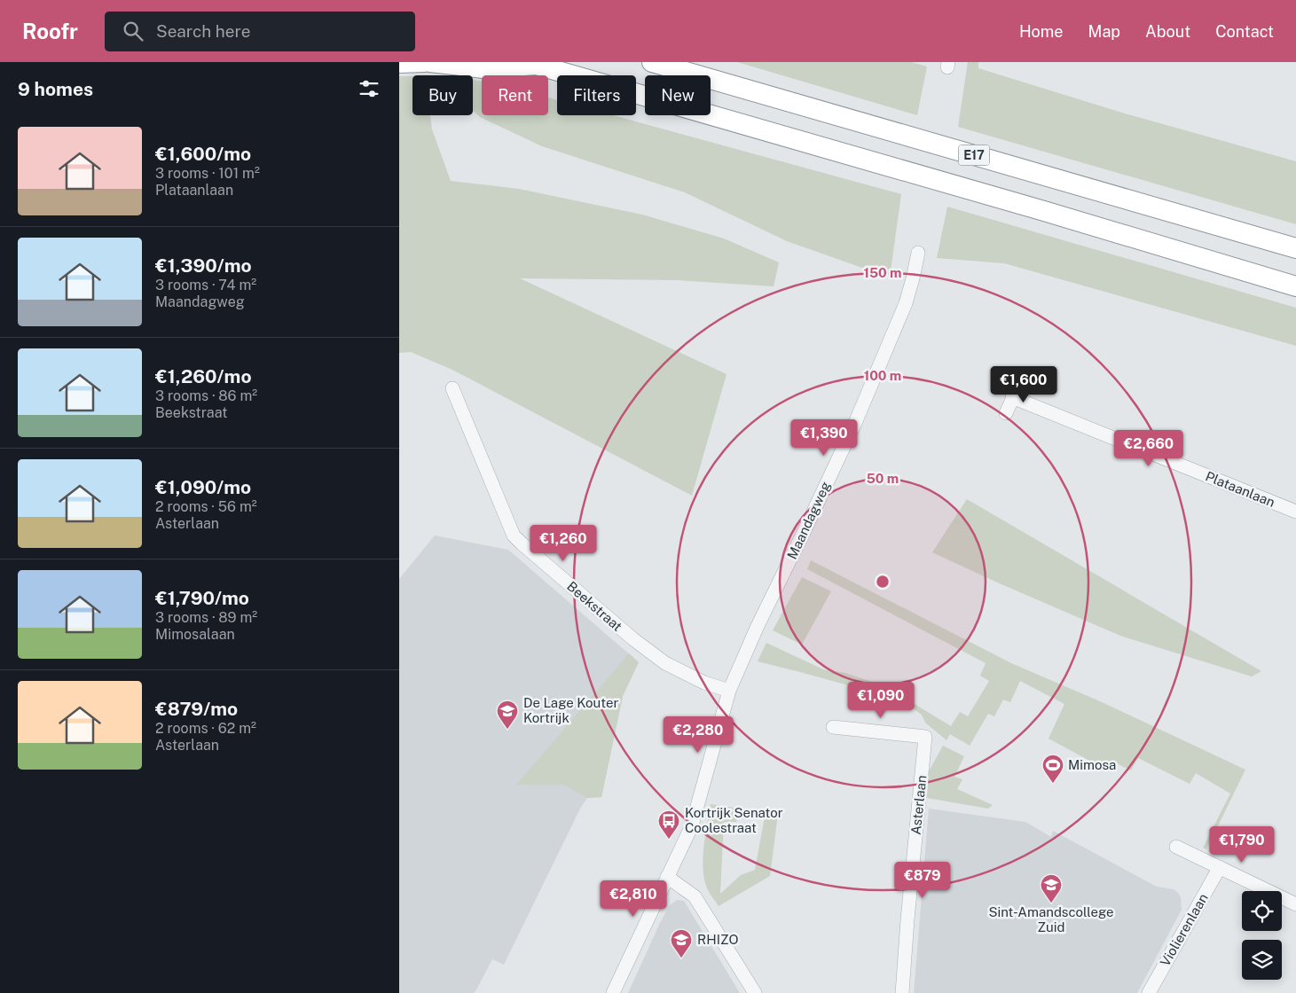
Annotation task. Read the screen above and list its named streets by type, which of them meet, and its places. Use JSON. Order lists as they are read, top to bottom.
{
  "streets": {
    "highway": ["E17"],
    "street": [
      "Plataanlaan",
      "Maandagweg",
      "Beekstraat",
      "Asterlaan",
      "Violierenlaan"
    ]
  },
  "crossings": [
    ["Maandagweg", "Beekstraat"]
  ],
  "places": {
    "school or university": ["De Lage Kouter Kortrijk", "Sint-Amandscollege Zuid", "RHIZO"],
    "sports": ["Mimosa"],
    "bus stop": ["Kortrijk Senator Coolestraat"]
  },
  "page": {
    "header": "Roofr",
    "search": "Search here",
    "nav": [
      "Home",
      "Map",
      "About",
      "Contact"
    ],
    "heading": "9 homes",
    "chip": [
      "Buy",
      "Rent",
      "Filters",
      "New"
    ],
    "list": [
      {
        "name": "€1,600/mo",
        "note": "3 rooms · 101 m² · Plataanlaan"
      },
      {
        "name": "€1,390/mo",
        "note": "3 rooms · 74 m² · Maandagweg"
      },
      {
        "name": "€1,260/mo",
        "note": "3 rooms · 86 m² · Beekstraat"
      },
      {
        "name": "€1,090/mo",
        "note": "2 rooms · 56 m² · Asterlaan"
      },
      {
        "name": "€1,790/mo",
        "note": "3 rooms · 89 m² · Mimosalaan"
      },
      {
        "name": "€879/mo",
        "note": "2 rooms · 62 m² · Asterlaan"
      }
    ],
    "price": [
      "€1,600",
      "€1,390",
      "€2,660",
      "€1,260",
      "€1,090",
      "€2,280",
      "€1,790",
      "€879",
      "€2,810"
    ]
  },
  "rings": ["150 m", "100 m", "50 m"]
}
